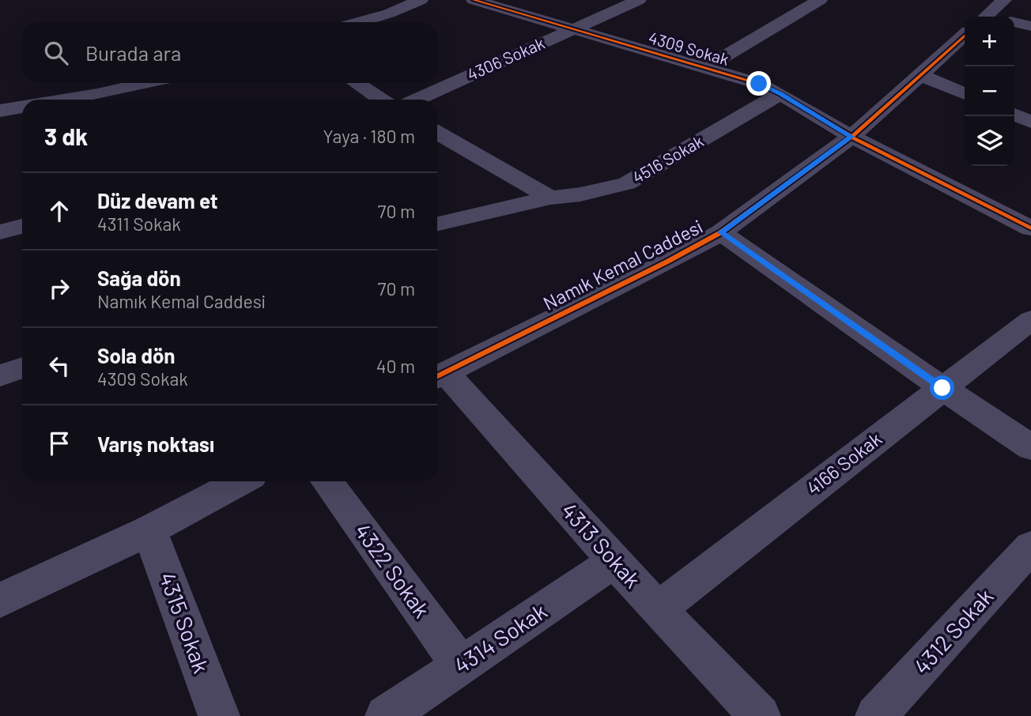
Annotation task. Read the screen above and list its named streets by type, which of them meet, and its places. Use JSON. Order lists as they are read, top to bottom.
{
  "streets": {
    "street": [
      "4309 Sokak",
      "4306 Sokak",
      "4516 Sokak",
      "Namık Kemal Caddesi",
      "4166 Sokak",
      "4313 Sokak",
      "4322 Sokak",
      "4315 Sokak",
      "4312 Sokak",
      "4314 Sokak"
    ]
  },
  "crossings": [
    ["4309 Sokak", "4306 Sokak"],
    ["4309 Sokak", "4516 Sokak"],
    ["4309 Sokak", "Namık Kemal Caddesi"],
    ["Namık Kemal Caddesi", "4313 Sokak"],
    ["4166 Sokak", "4313 Sokak"],
    ["4313 Sokak", "4314 Sokak"],
    ["4322 Sokak", "4314 Sokak"]
  ],
  "page": {
    "map_buttons": ["+", "−"],
    "search": "Burada ara",
    "heading": ["3 dk", "Yaya · 180 m"],
    "list": [
      ["Düz devam et", "4311 Sokak", "70 m"],
      ["Sağa dön", "Namık Kemal Caddesi", "70 m"],
      ["Sola dön", "4309 Sokak", "40 m"],
      "Varış noktası"
    ]
  }
}
